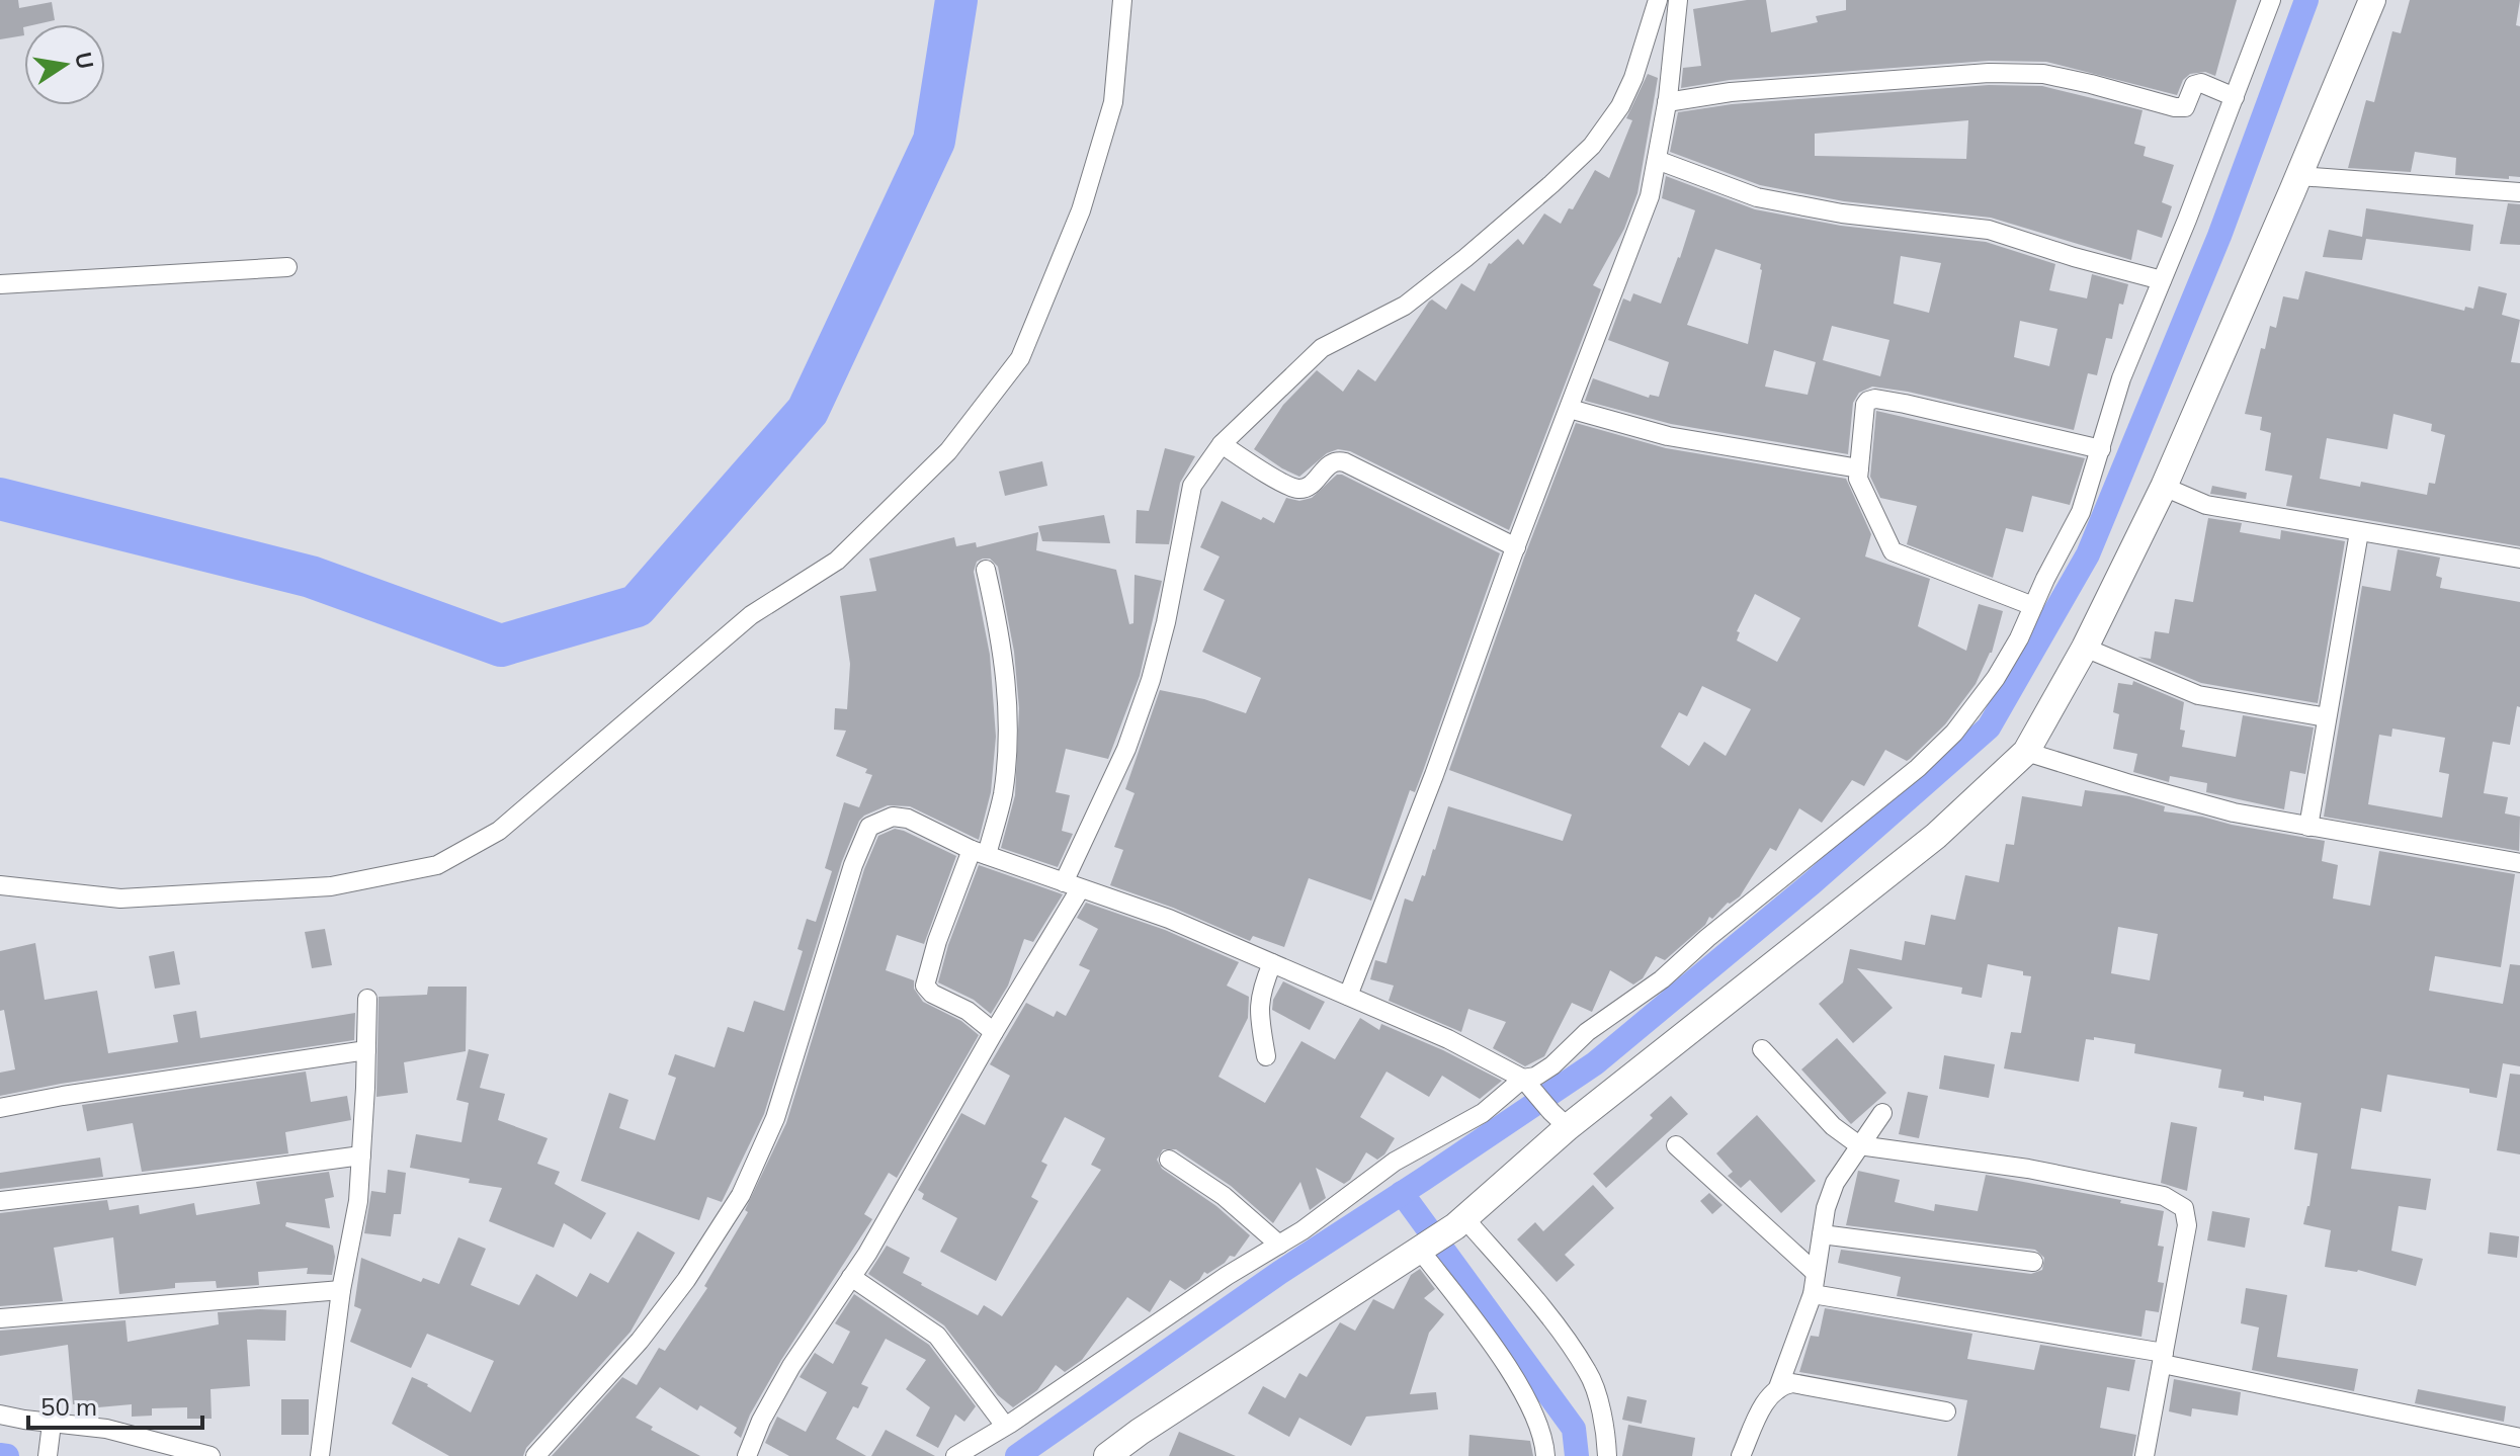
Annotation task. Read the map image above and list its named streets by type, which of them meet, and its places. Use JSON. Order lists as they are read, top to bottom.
{
  "scale_bar": "50 m",
  "north": "right"
}
